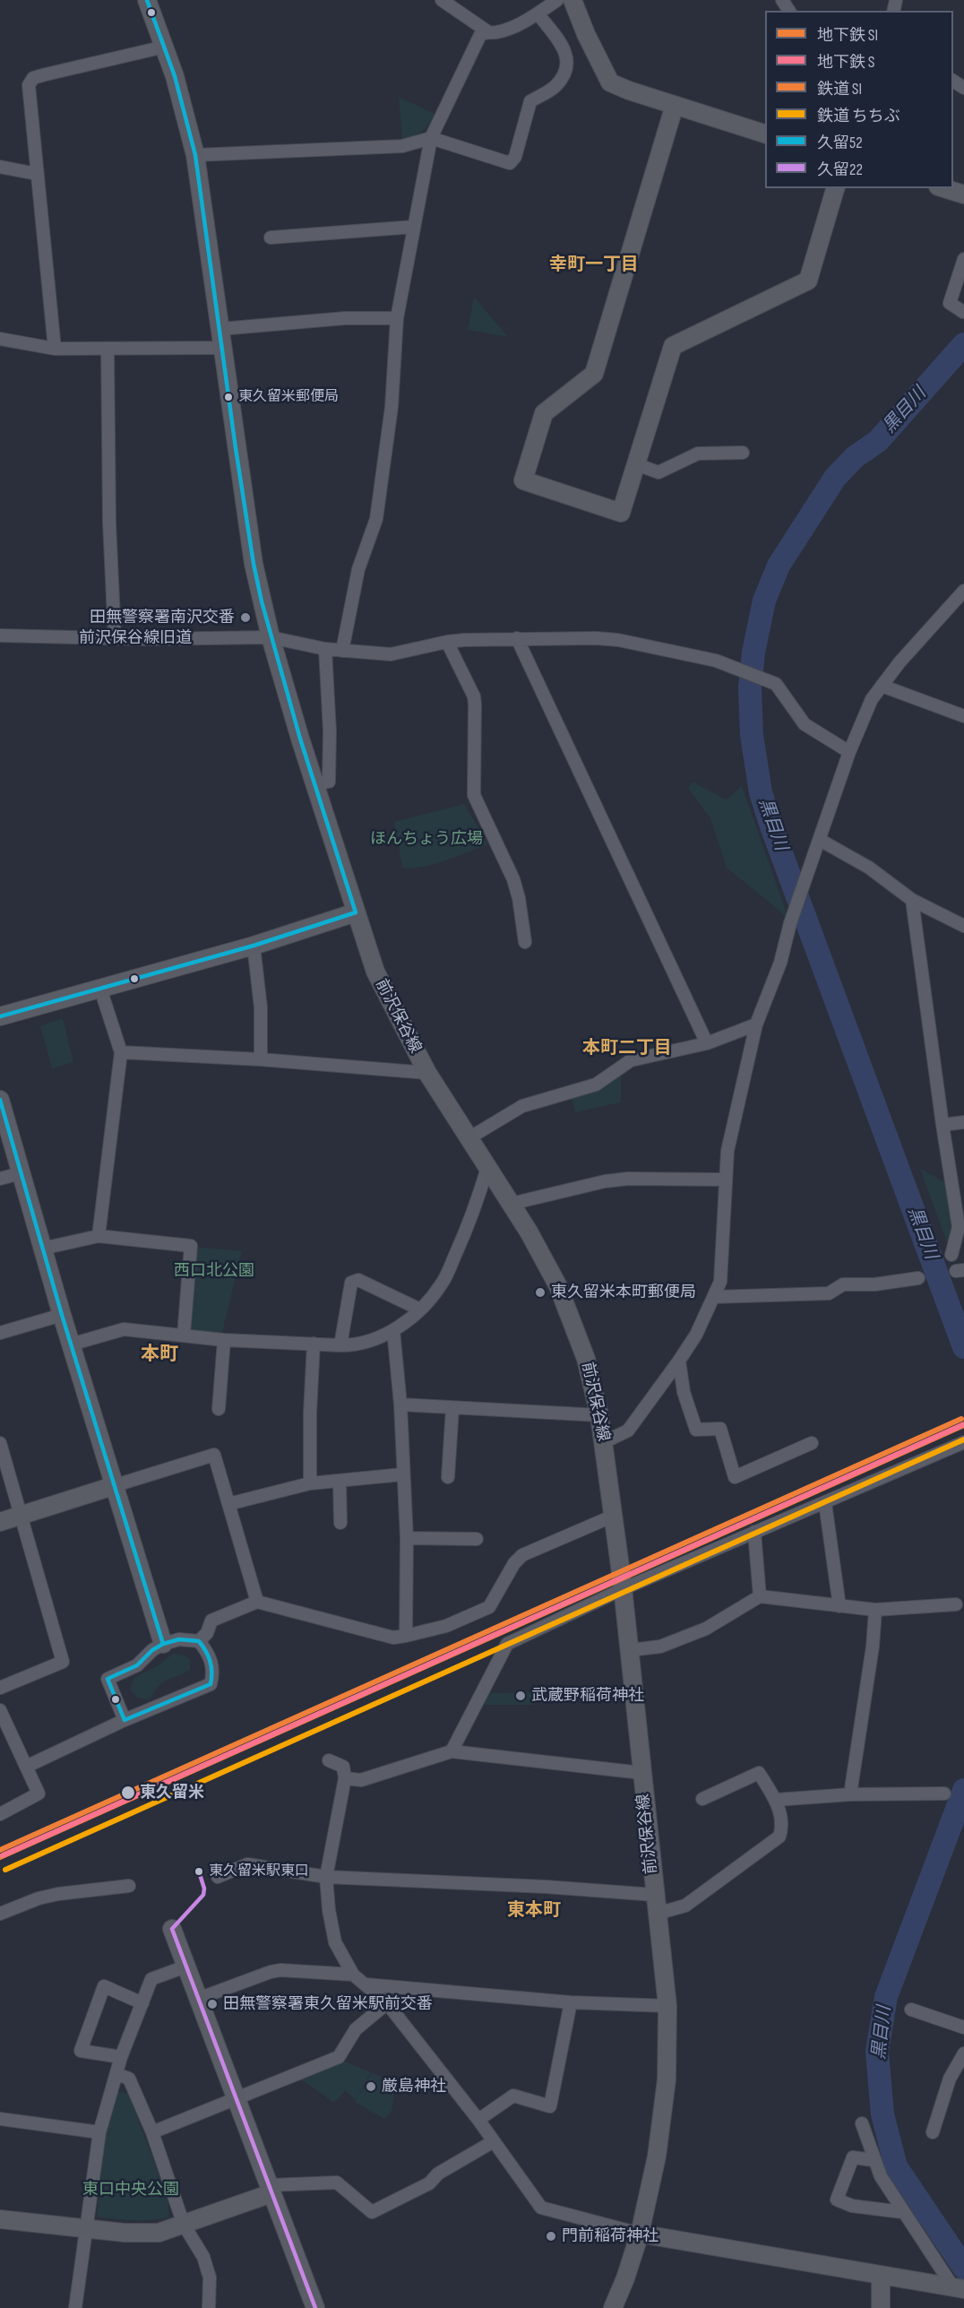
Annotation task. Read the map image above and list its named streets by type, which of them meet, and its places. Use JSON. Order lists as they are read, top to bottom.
{
  "streets": {
    "street": ["前沢保谷線旧道", "前沢保谷線"]
  },
  "districts": [
    "幸町一丁目",
    "本町二丁目",
    "本町",
    "東本町"
  ],
  "water": ["黒目川"],
  "parks": ["ほんちょう広場", "西口北公園", "東口中央公園"],
  "places": [
    "東久留米郵便局",
    "田無警察署南沢交番",
    "東久留米本町郵便局",
    "武蔵野稲荷神社",
    "東久留米",
    "東久留米駅東口",
    "田無警察署東久留米駅前交番",
    "厳島神社",
    "門前稲荷神社"
  ],
  "lines": [
    "transit line 久留52",
    "rail line SI",
    "metro line S",
    "metro line SI",
    "rail line ちちぶ",
    "transit line 久留22"
  ],
  "legend": [
    "地下鉄 SI",
    "地下鉄 S",
    "鉄道 SI",
    "鉄道 ちちぶ",
    "久留52",
    "久留22"
  ]
}
